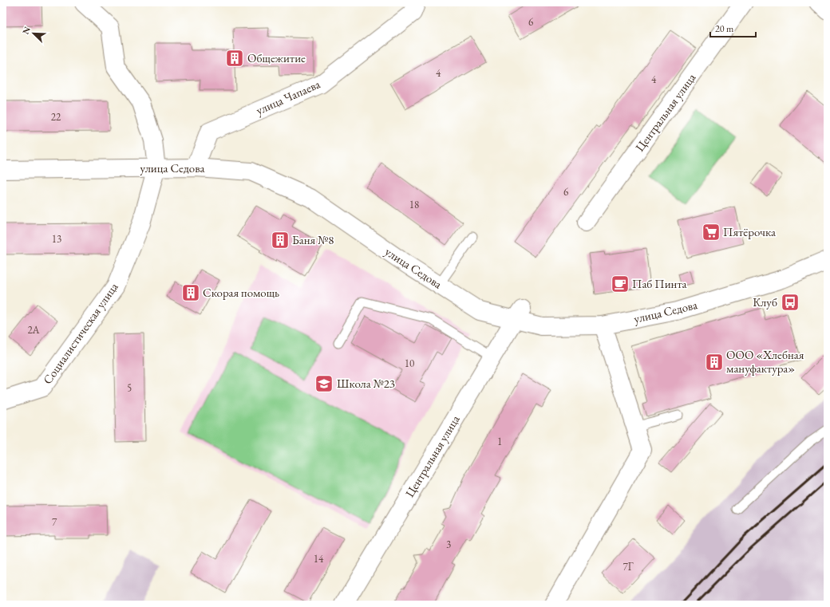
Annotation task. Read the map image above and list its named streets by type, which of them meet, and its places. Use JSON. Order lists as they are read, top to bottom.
{
  "streets": {
    "street": [
      "улица Чапаева",
      "Центральная улица",
      "улица Седова",
      "Социалистическая улица"
    ]
  },
  "crossings": [
    ["улица Чапаева", "улица Седова"],
    ["Центральная улица", "улица Седова"],
    ["улица Седова", "Социалистическая улица"]
  ],
  "places": {
    "building": [
      "Общежитие",
      "Баня №8",
      "Скорая помощь",
      "ООО «Хлебная мануфактура»"
    ],
    "supermarket": ["Пятёрочка"],
    "cafe": ["Паб Пинта"],
    "bus stop": ["Клуб"],
    "school or university": ["Школа №23"]
  },
  "house_numbers": [
    "6",
    "4",
    "4",
    "22",
    "6",
    "18",
    "13",
    "2А",
    "10",
    "5",
    "1",
    "7",
    "3",
    "14",
    "7Г"
  ],
  "scale_bar": "20 m",
  "north": "top left"
}
